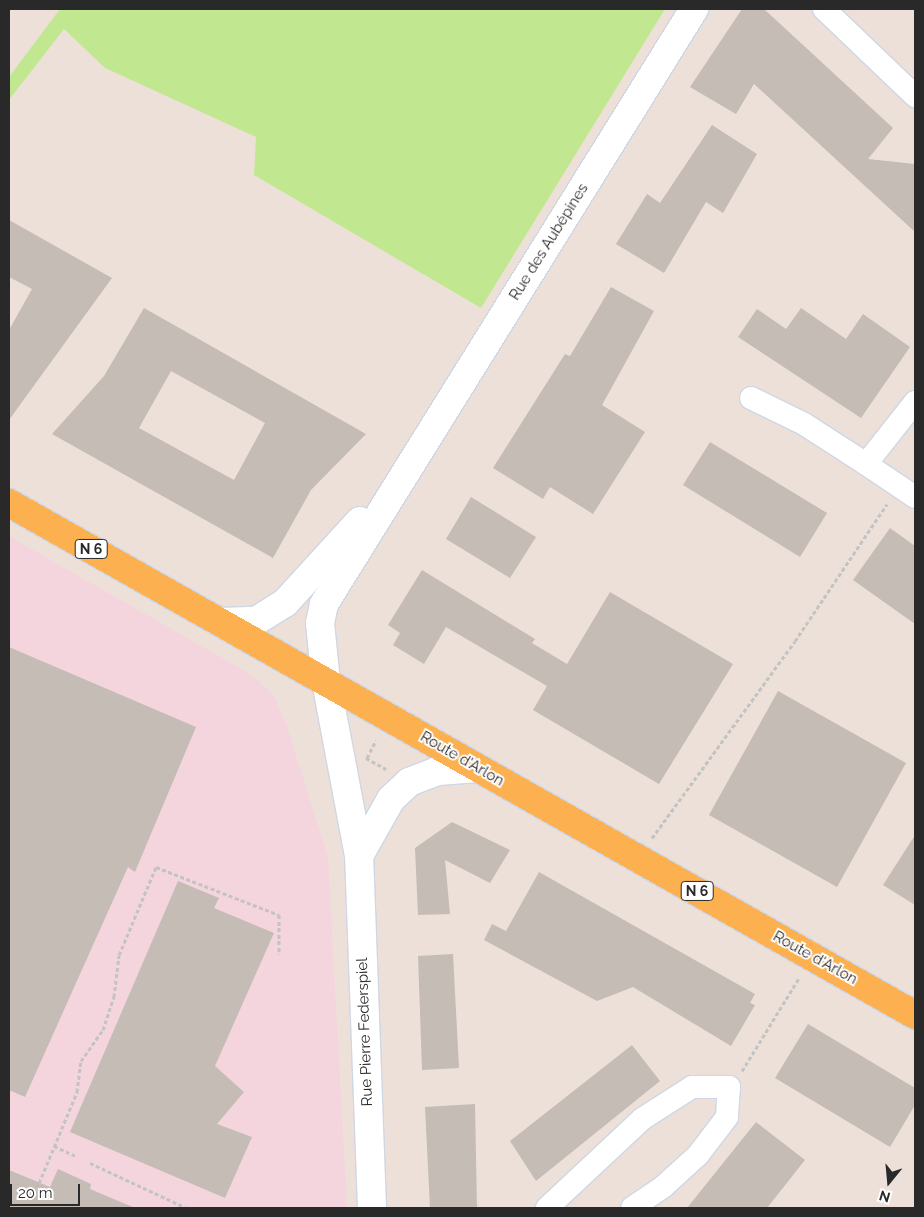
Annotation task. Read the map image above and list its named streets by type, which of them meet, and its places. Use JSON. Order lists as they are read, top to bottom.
{
  "streets": {
    "main road": ["N 6", "Route d'Arlon"],
    "street": ["Rue des Aubépines", "Rue Pierre Federspiel"]
  },
  "crossings": [
    ["Rue des Aubépines", "Route d'Arlon"],
    ["Rue des Aubépines", "Rue Pierre Federspiel"],
    ["Route d'Arlon", "Rue Pierre Federspiel"]
  ],
  "scale_bar": "20 m",
  "north": "bottom"
}
